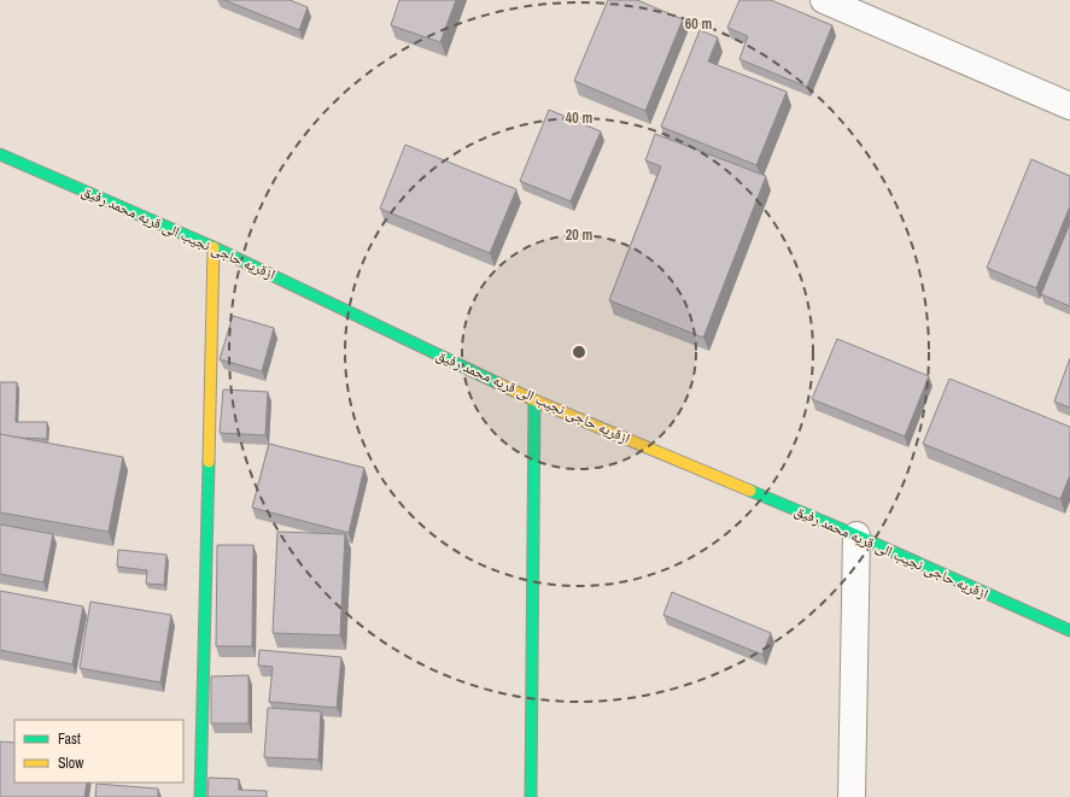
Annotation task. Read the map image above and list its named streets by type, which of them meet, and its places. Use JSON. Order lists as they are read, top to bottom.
{
  "streets": {
    "street": ["ازقریه حاجی نجیب الی قریه محمد رفیق"]
  },
  "legend": ["Fast", "Slow"],
  "rings": ["60 m", "40 m", "20 m"]
}
